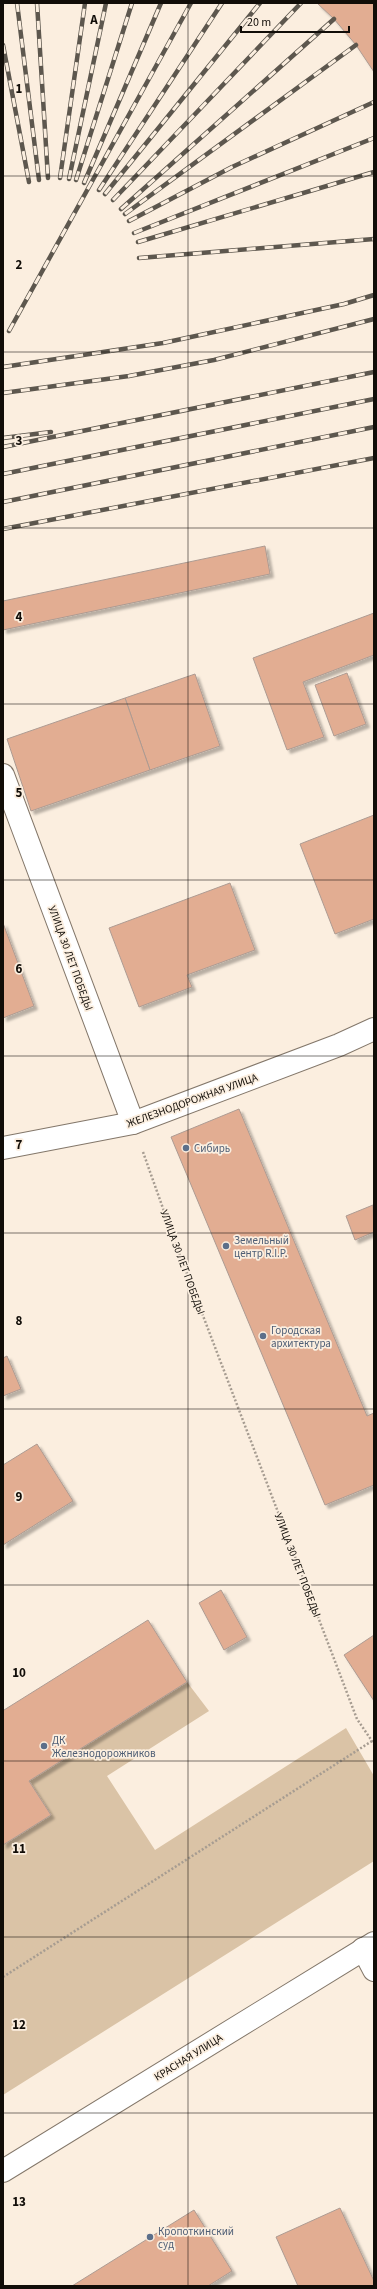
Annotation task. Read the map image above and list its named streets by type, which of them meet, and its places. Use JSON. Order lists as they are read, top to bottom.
{
  "streets": {
    "street": ["УЛИЦА 30 ЛЕТ ПОБЕДЫ", "ЖЕЛЕЗНОДОРОЖНАЯ УЛИЦА", "КРАСНАЯ УЛИЦА"]
  },
  "crossings": [
    ["УЛИЦА 30 ЛЕТ ПОБЕДЫ", "ЖЕЛЕЗНОДОРОЖНАЯ УЛИЦА"]
  ],
  "places": [
    "Сибирь",
    "Земельный центр R.I.P.",
    "Городская архитектура",
    "ДК Железнодорожников",
    "Кропоткинский суд"
  ],
  "scale_bar": "20 m",
  "grid": {
    "columns": ["A"],
    "rows": [
      "1",
      "2",
      "3",
      "4",
      "5",
      "6",
      "7",
      "8",
      "9",
      "10",
      "11",
      "12",
      "13"
    ]
  }
}
